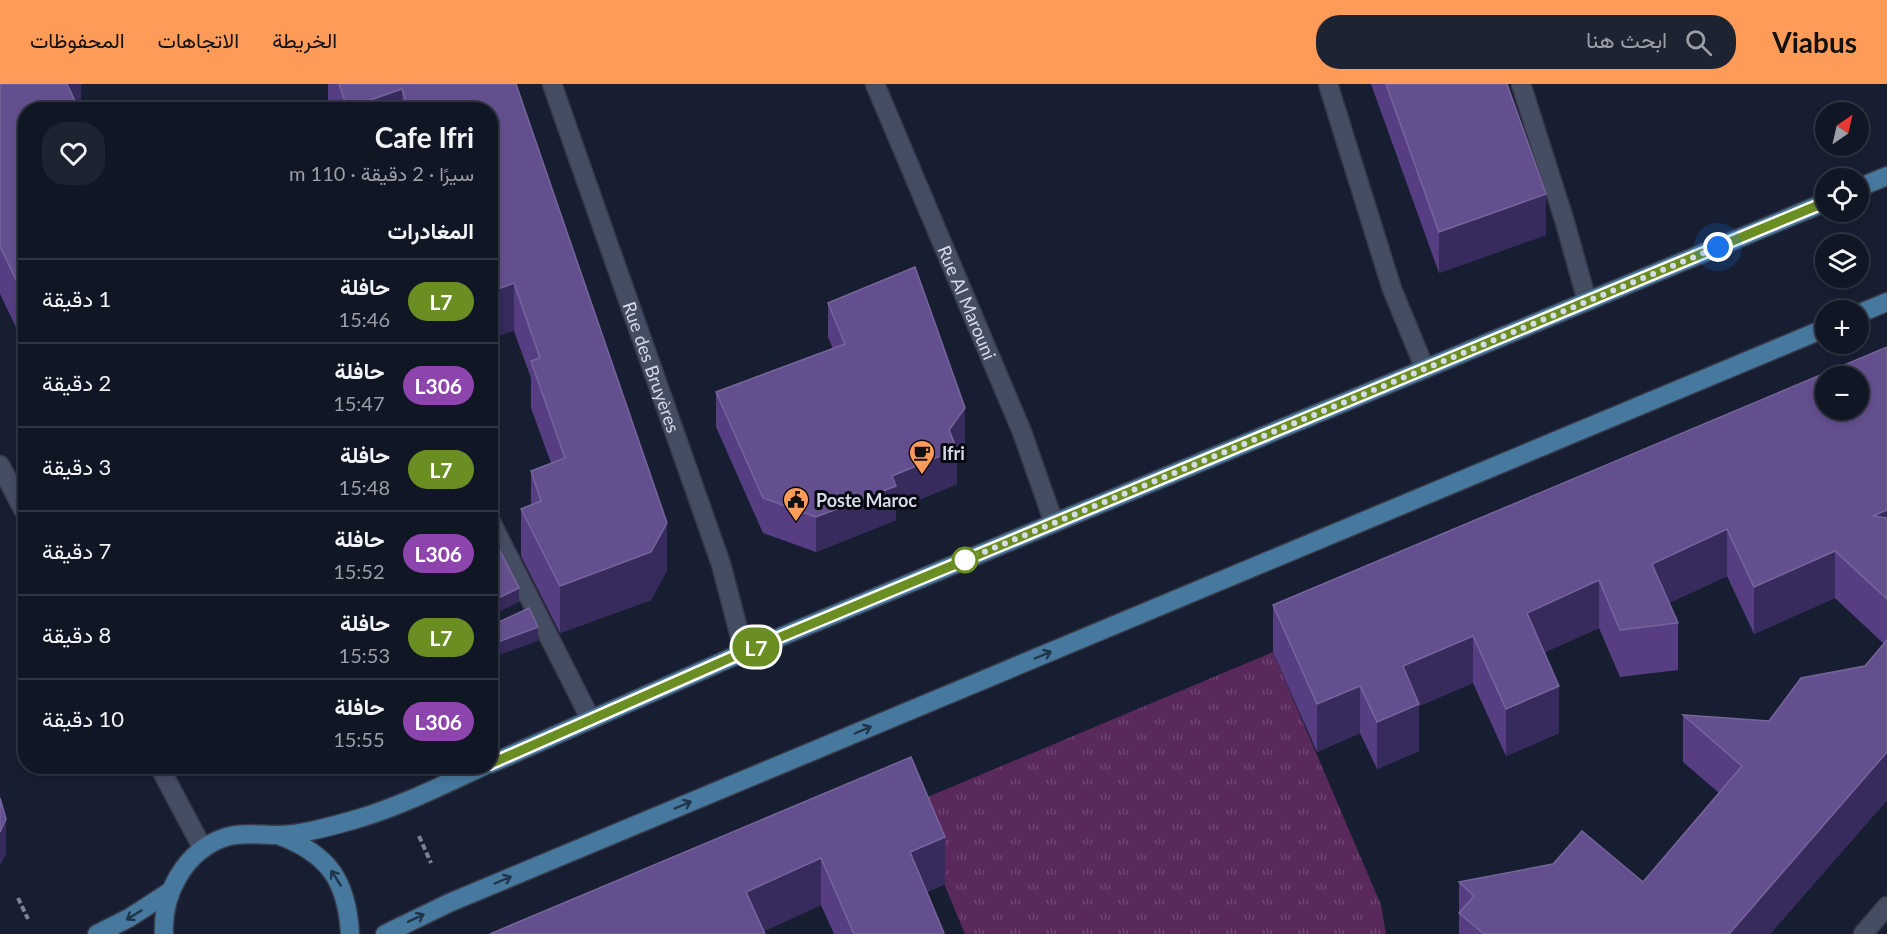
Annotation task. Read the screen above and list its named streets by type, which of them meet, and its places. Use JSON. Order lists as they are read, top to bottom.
{
  "streets": {
    "street": ["Rue Al Marouni", "Rue des Bruyères"]
  },
  "places": {
    "cafe": ["Ifri"],
    "public building": ["Poste Maroc"]
  },
  "lines": ["bus line L7"],
  "north": "top right",
  "page": {
    "header": "Viabus",
    "search": "ابحث هنا",
    "nav": ["الخريطة", "الاتجاهات", "المحفوظات"],
    "on_map": "L7",
    "map_buttons": ["+", "−"],
    "heading": [
      ["Cafe Ifri", "سيرًا · 2 دقيقة · 110 m"],
      "المغادرات"
    ],
    "list": [
      {
        "mark": "L7",
        "name": "حافلة",
        "note": "15:46",
        "value": "1 دقيقة"
      },
      {
        "mark": "L306",
        "name": "حافلة",
        "note": "15:47",
        "value": "2 دقيقة"
      },
      {
        "mark": "L7",
        "name": "حافلة",
        "note": "15:48",
        "value": "3 دقيقة"
      },
      {
        "mark": "L306",
        "name": "حافلة",
        "note": "15:52",
        "value": "7 دقيقة"
      },
      {
        "mark": "L7",
        "name": "حافلة",
        "note": "15:53",
        "value": "8 دقيقة"
      },
      {
        "mark": "L306",
        "name": "حافلة",
        "note": "15:55",
        "value": "10 دقيقة"
      }
    ]
  }
}
